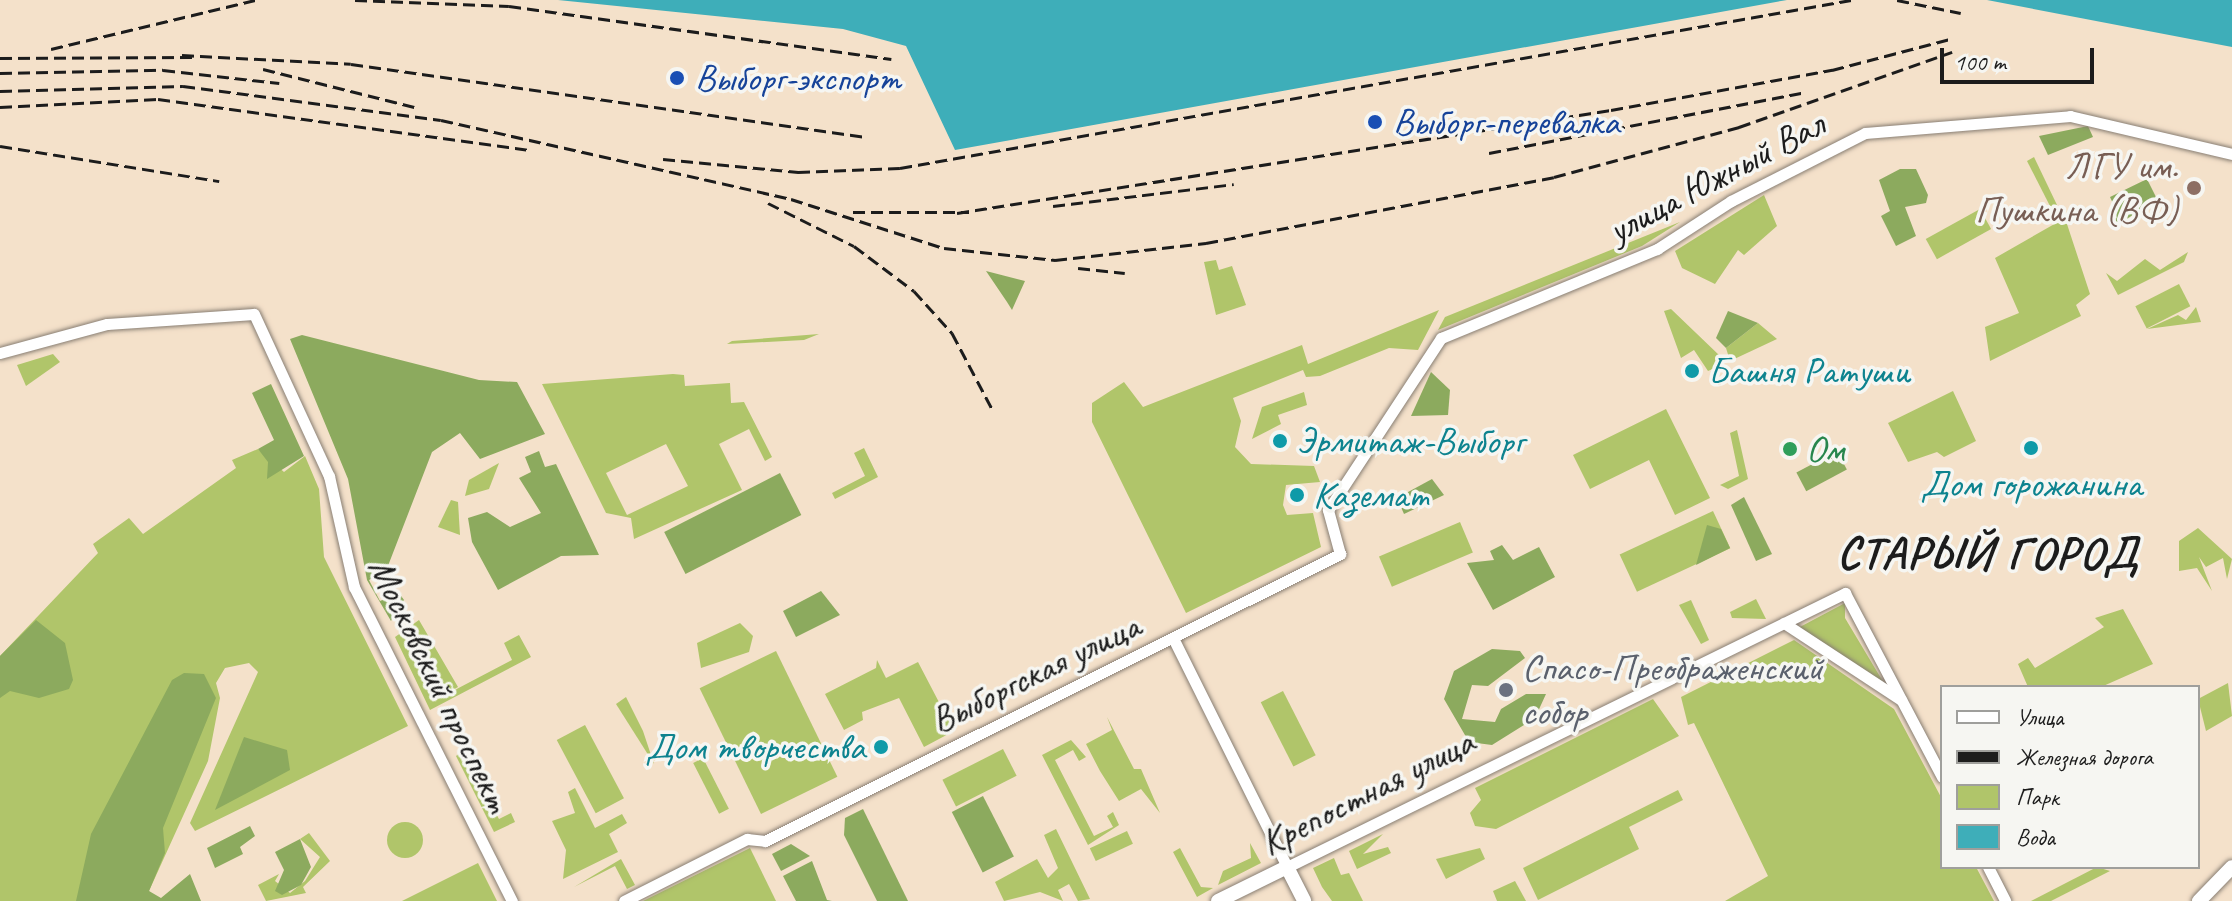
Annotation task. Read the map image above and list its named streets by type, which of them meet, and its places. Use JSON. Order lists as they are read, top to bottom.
{
  "streets": {
    "main road": ["Крепостная улица"],
    "street": ["улица Южный Вал", "Выборгская улица", "Московский проспект"]
  },
  "crossings": [
    ["улица Южный Вал", "Выборгская улица"]
  ],
  "districts": ["СТАРЫЙ ГОРОД"],
  "places": [
    "Выборг-экспорт",
    "Выборг-перевалка",
    "ЛГУ им. Пушкина (ВФ)",
    "Башня Ратуши",
    "Эрмитаж-Выборг",
    "Дом горожанина",
    "Ом",
    "Каземат",
    "Спасо-Преображенский собор",
    "Дом творчества"
  ],
  "legend": [
    "Улица",
    "Железная дорога",
    "Парк",
    "Вода"
  ],
  "scale_bar": "100 m"
}
